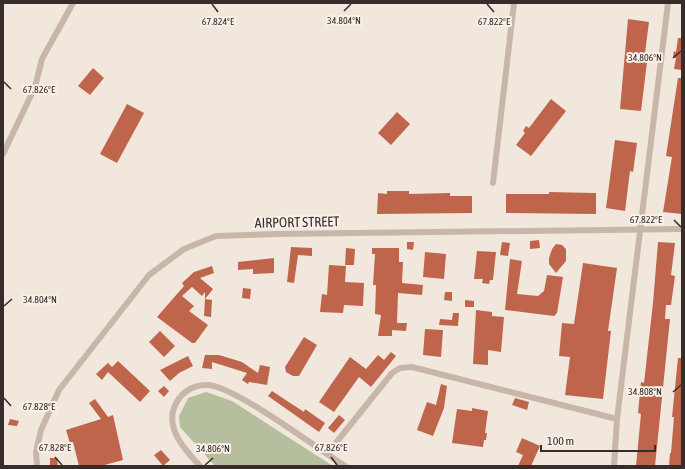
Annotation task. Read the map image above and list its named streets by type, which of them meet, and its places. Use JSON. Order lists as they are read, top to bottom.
{
  "streets": {
    "street": ["AIRPORT STREET"]
  },
  "scale_bar": "100 m",
  "coordinates": [
    "34.804°N",
    "67.824°E",
    "67.822°E",
    "34.806°N",
    "67.826°E",
    "34.808°N",
    "67.828°E"
  ]
}
